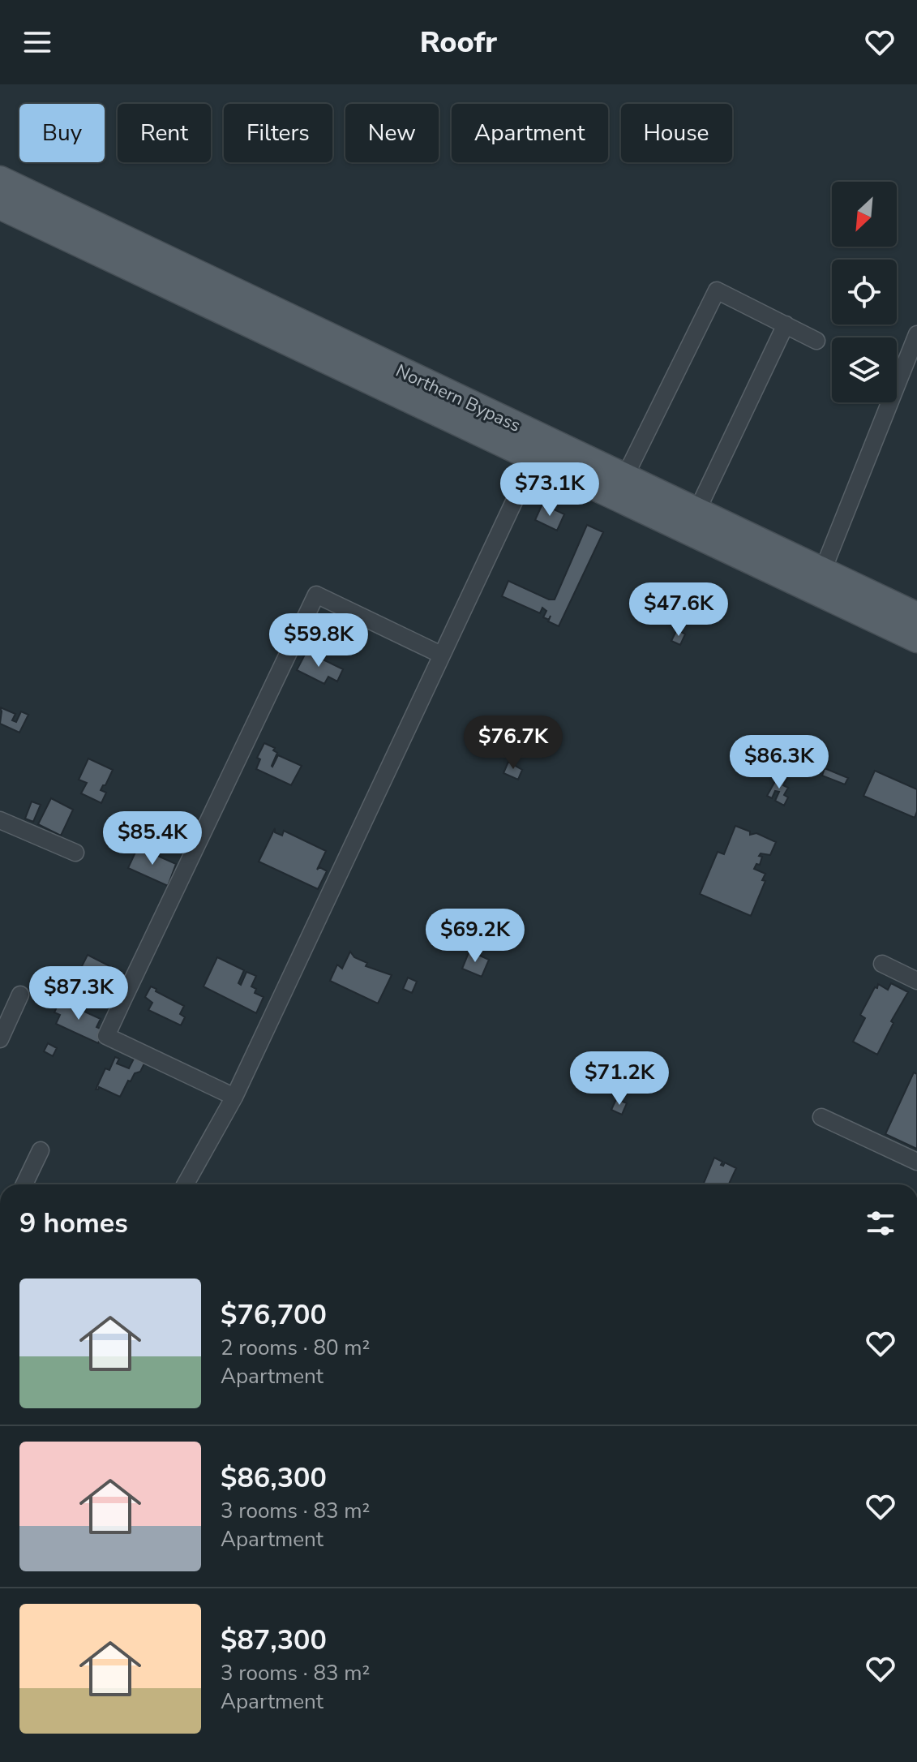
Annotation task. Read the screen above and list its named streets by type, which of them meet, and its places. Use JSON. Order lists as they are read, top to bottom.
{
  "streets": {
    "main road": ["Northern Bypass"]
  },
  "north": "bottom left",
  "page": {
    "header": "Roofr",
    "chip": [
      "Buy",
      "Rent",
      "Filters",
      "New",
      "Apartment",
      "House"
    ],
    "price": [
      "$73.1K",
      "$47.6K",
      "$59.8K",
      "$76.7K",
      "$86.3K",
      "$85.4K",
      "$69.2K",
      "$87.3K",
      "$71.2K"
    ],
    "heading": "9 homes",
    "list": [
      {
        "name": "$76,700",
        "note": "2 rooms · 80 m² · Apartment"
      },
      {
        "name": "$86,300",
        "note": "3 rooms · 83 m² · Apartment"
      },
      {
        "name": "$87,300",
        "note": "3 rooms · 83 m² · Apartment"
      }
    ]
  }
}
